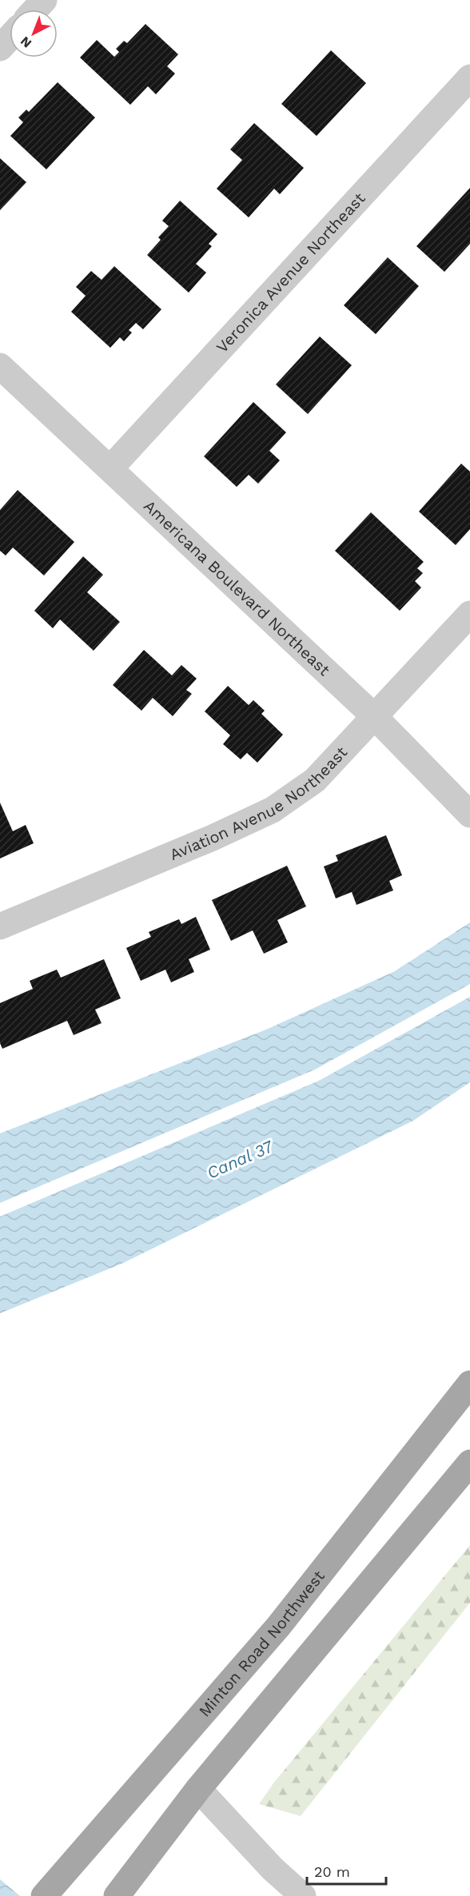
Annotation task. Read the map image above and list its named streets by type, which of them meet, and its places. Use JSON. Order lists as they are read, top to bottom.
{
  "streets": {
    "main road": ["Minton Road Northwest"],
    "street": ["Veronica Avenue Northeast", "Americana Boulevard Northeast", "Aviation Avenue Northeast"]
  },
  "crossings": [
    ["Veronica Avenue Northeast", "Americana Boulevard Northeast"],
    ["Americana Boulevard Northeast", "Aviation Avenue Northeast"]
  ],
  "water": ["Canal 37"],
  "scale_bar": "20 m",
  "north": "bottom left"
}
